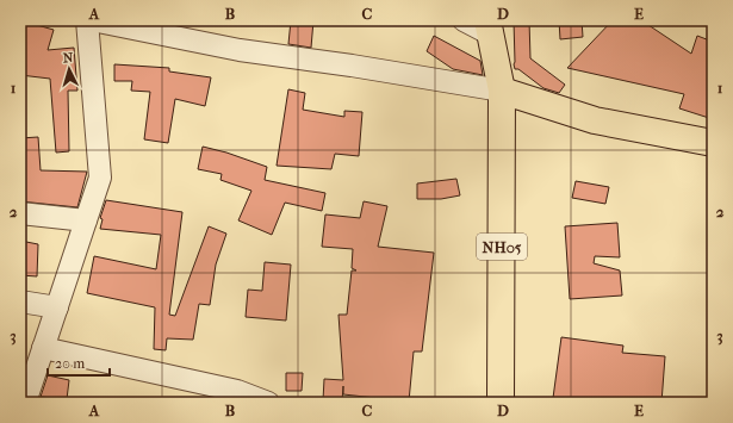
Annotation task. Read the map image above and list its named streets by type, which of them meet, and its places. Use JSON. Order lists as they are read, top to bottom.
{
  "streets": {
    "main road": ["NH05"]
  },
  "scale_bar": "20 m",
  "north": "top",
  "grid": {
    "columns": [
      "A",
      "B",
      "C",
      "D",
      "E"
    ],
    "rows": ["1", "2", "3"]
  }
}
